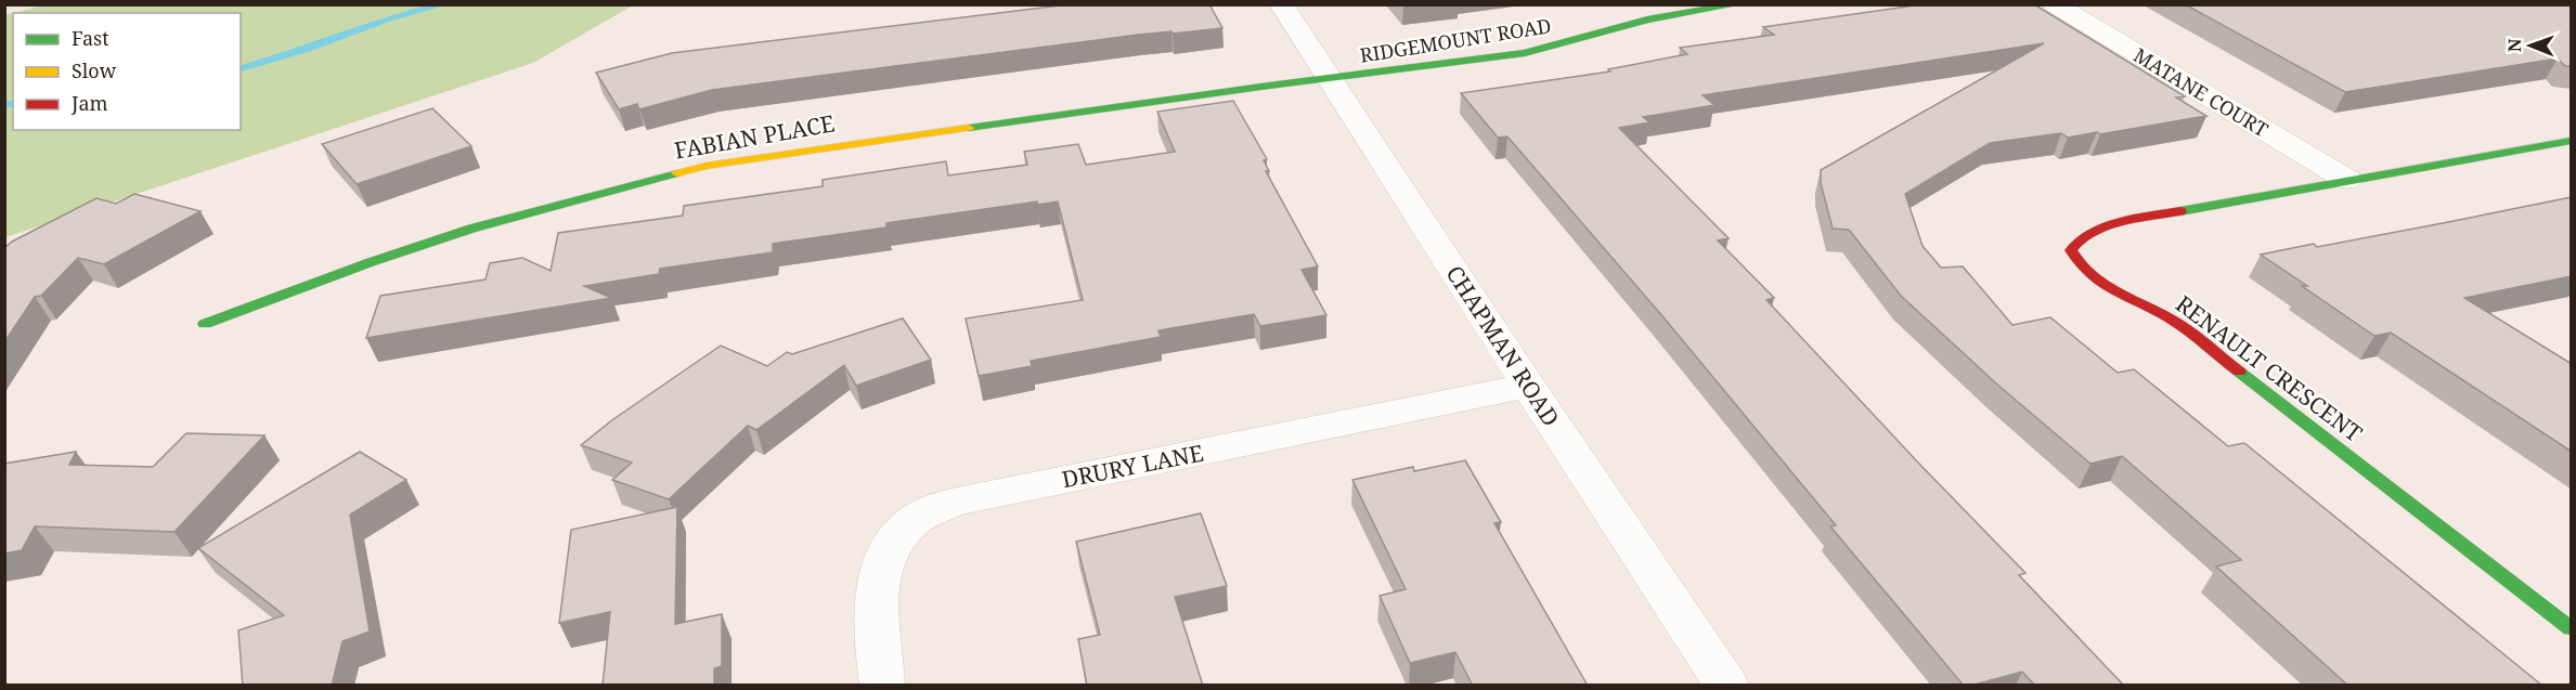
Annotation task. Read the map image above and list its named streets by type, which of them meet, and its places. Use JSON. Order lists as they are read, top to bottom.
{
  "streets": {
    "street": [
      "RIDGEMOUNT ROAD",
      "MATANE COURT",
      "FABIAN PLACE",
      "CHAPMAN ROAD",
      "RENAULT CRESCENT",
      "DRURY LANE"
    ]
  },
  "crossings": [
    ["RIDGEMOUNT ROAD", "FABIAN PLACE"],
    ["RIDGEMOUNT ROAD", "CHAPMAN ROAD"],
    ["MATANE COURT", "RENAULT CRESCENT"],
    ["FABIAN PLACE", "CHAPMAN ROAD"],
    ["CHAPMAN ROAD", "DRURY LANE"]
  ],
  "legend": ["Fast", "Slow", "Jam"],
  "north": "left"
}
